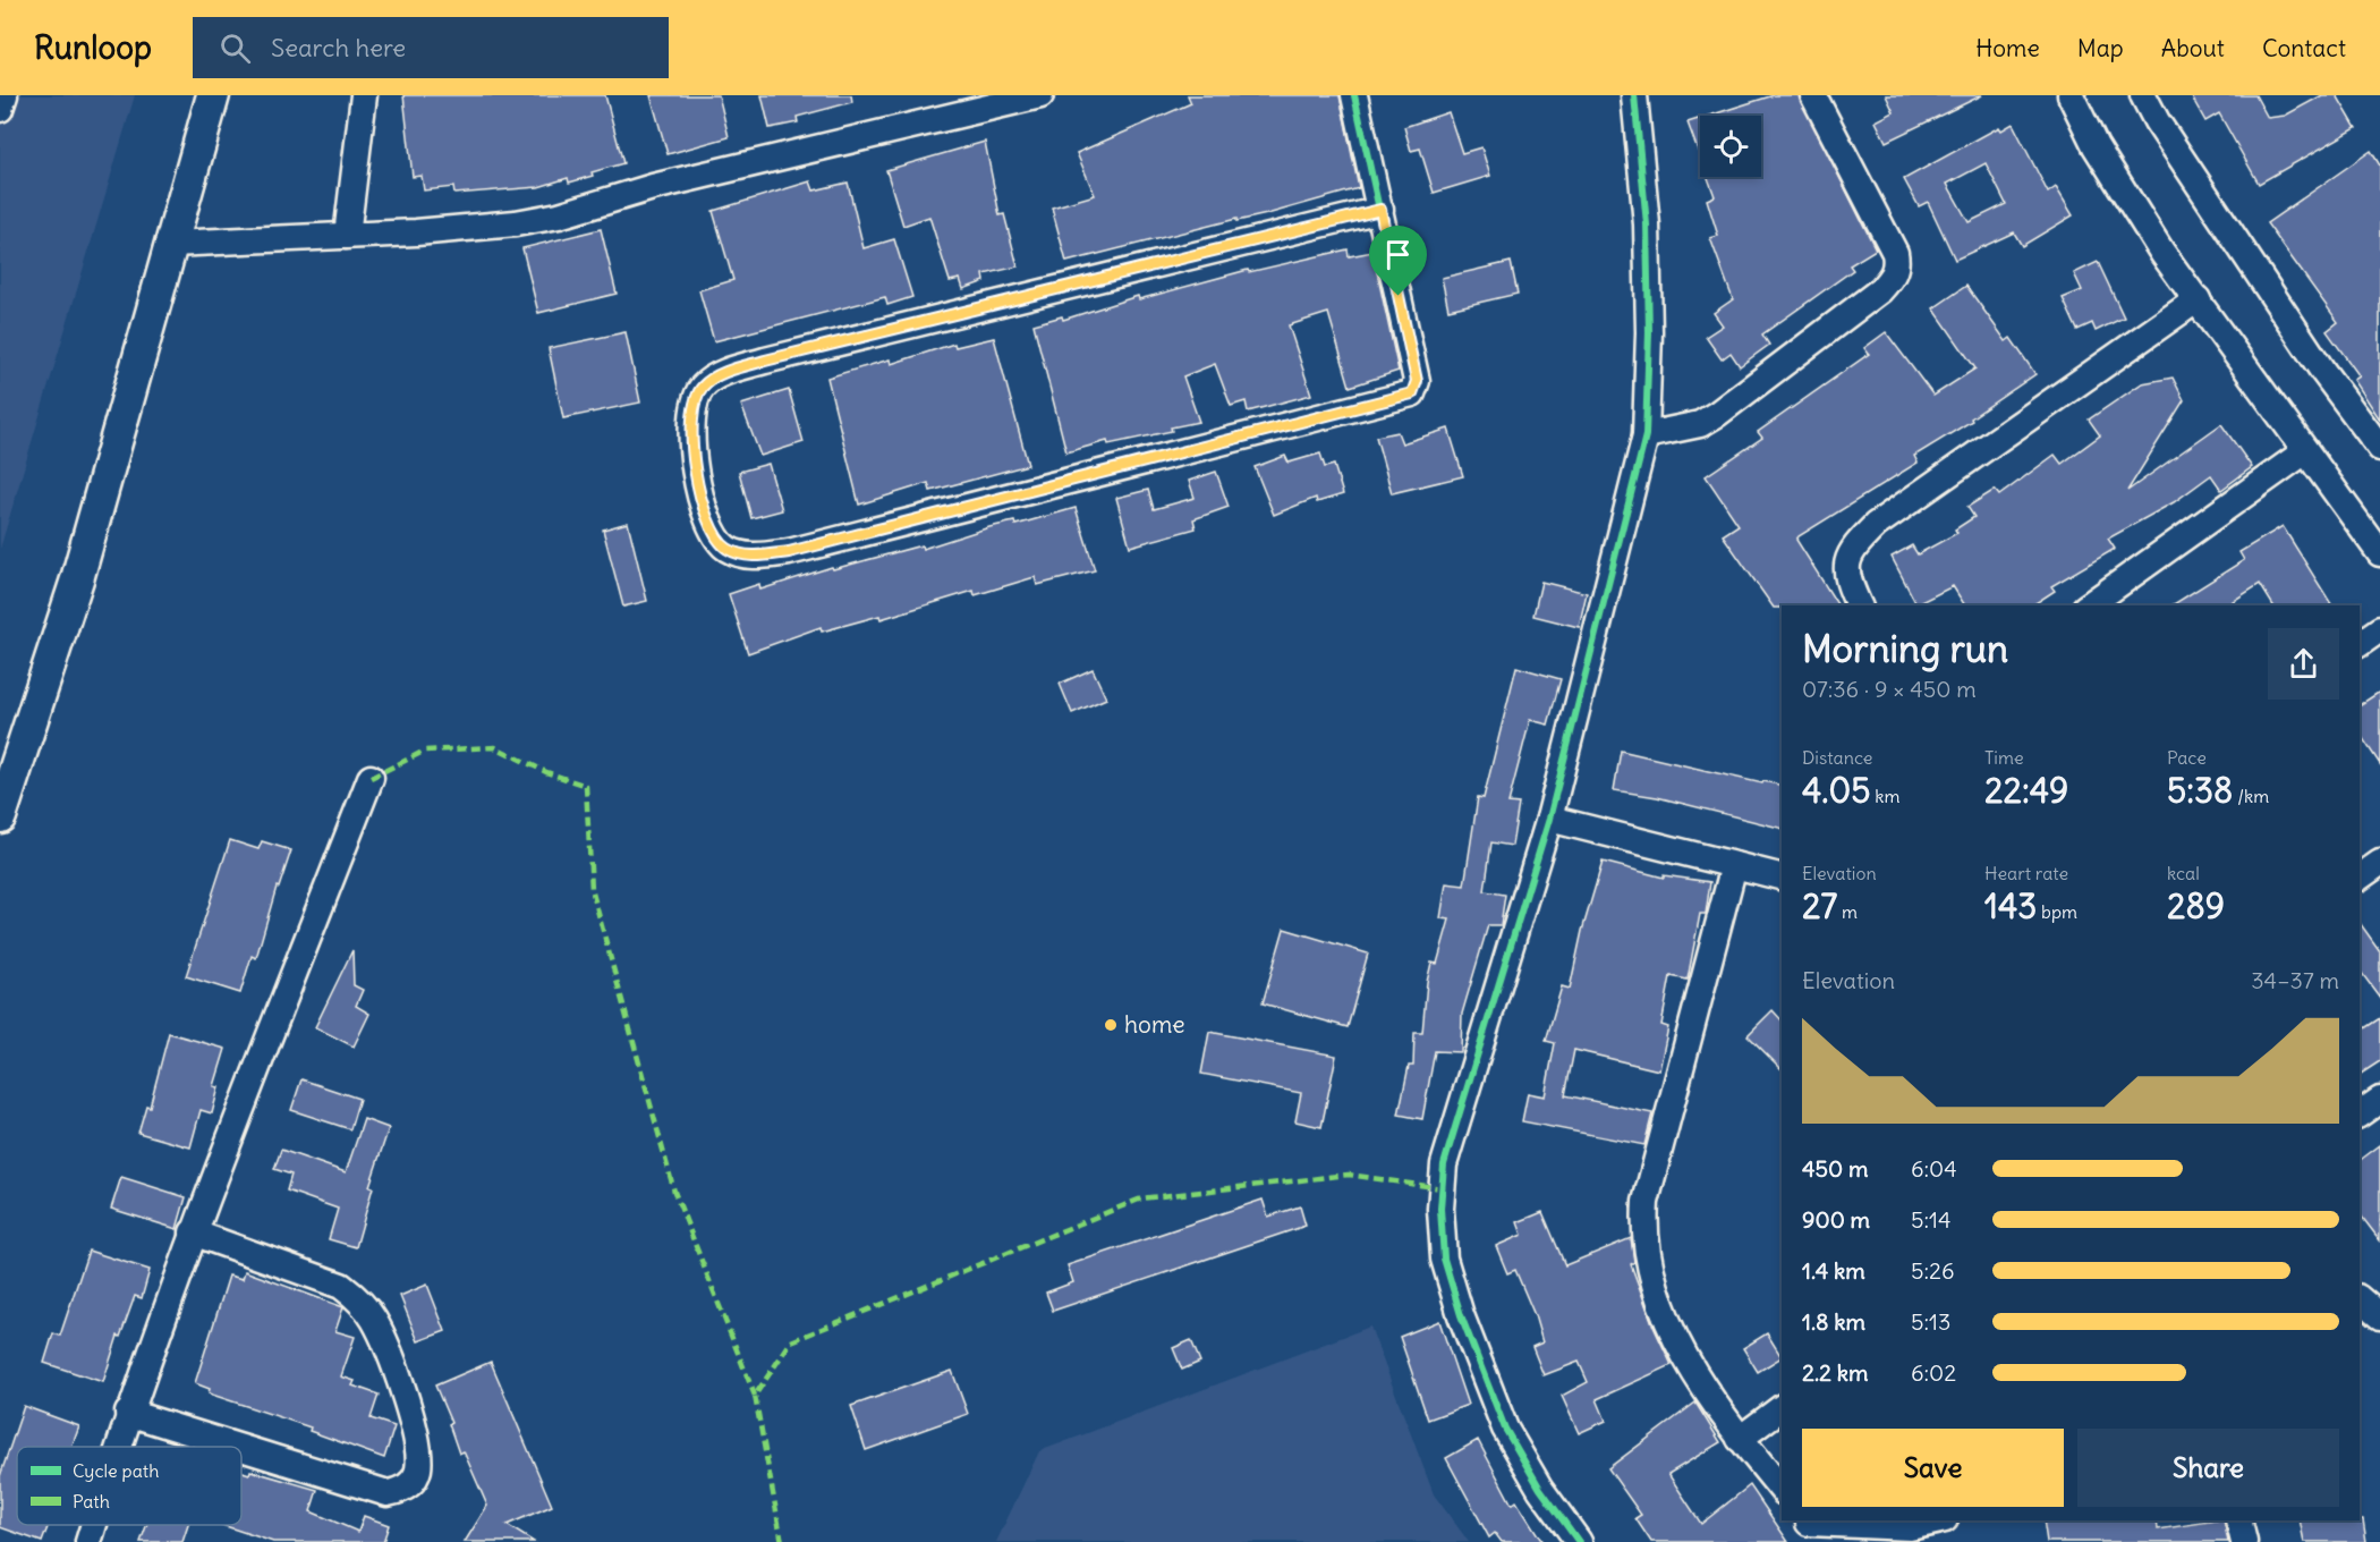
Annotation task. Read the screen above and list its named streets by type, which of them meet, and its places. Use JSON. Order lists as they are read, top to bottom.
{
  "places": ["home"],
  "legend": ["Cycle path", "Path"],
  "page": {
    "header": "Runloop",
    "search": "Search here",
    "nav": [
      "Home",
      "Map",
      "About",
      "Contact"
    ],
    "heading": ["Morning run", "07:36 · 9 × 450 m"],
    "stats": [
      ["Distance", "4.05 km"],
      ["Time", "22:49"],
      ["Pace", "5:38 /km"],
      ["Elevation", "27 m"],
      ["Heart rate", "143 bpm"],
      ["kcal", "289"]
    ],
    "chart": ["Elevation", "34–37 m"],
    "list": [
      {
        "name": "450 m",
        "note": "6:04"
      },
      {
        "name": "900 m",
        "note": "5:14"
      },
      {
        "name": "1.4 km",
        "note": "5:26"
      },
      {
        "name": "1.8 km",
        "note": "5:13"
      },
      {
        "name": "2.2 km",
        "note": "6:02"
      }
    ],
    "buttons": ["Save", "Share"]
  }
}
